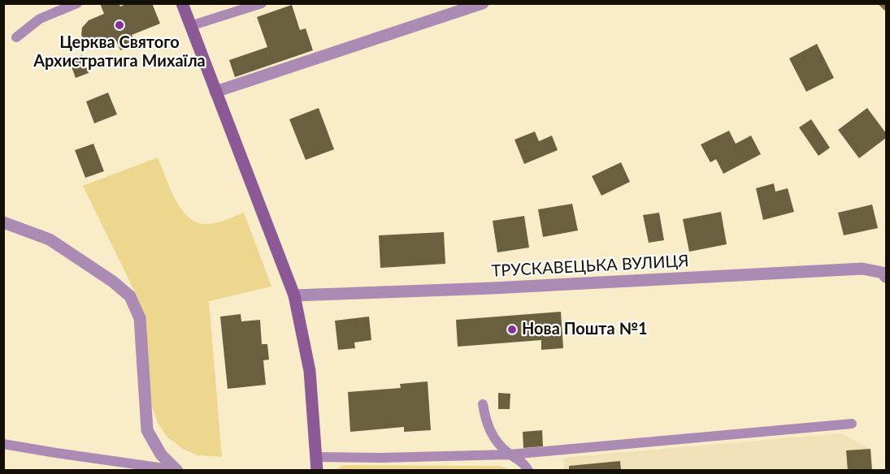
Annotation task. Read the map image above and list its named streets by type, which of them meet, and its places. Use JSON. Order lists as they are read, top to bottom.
{
  "streets": {
    "street": ["ТРУСКАВЕЦЬКА ВУЛИЦЯ"]
  },
  "places": ["Церква Святого Архистратига Михаїла", "Нова Пошта №1"]
}
